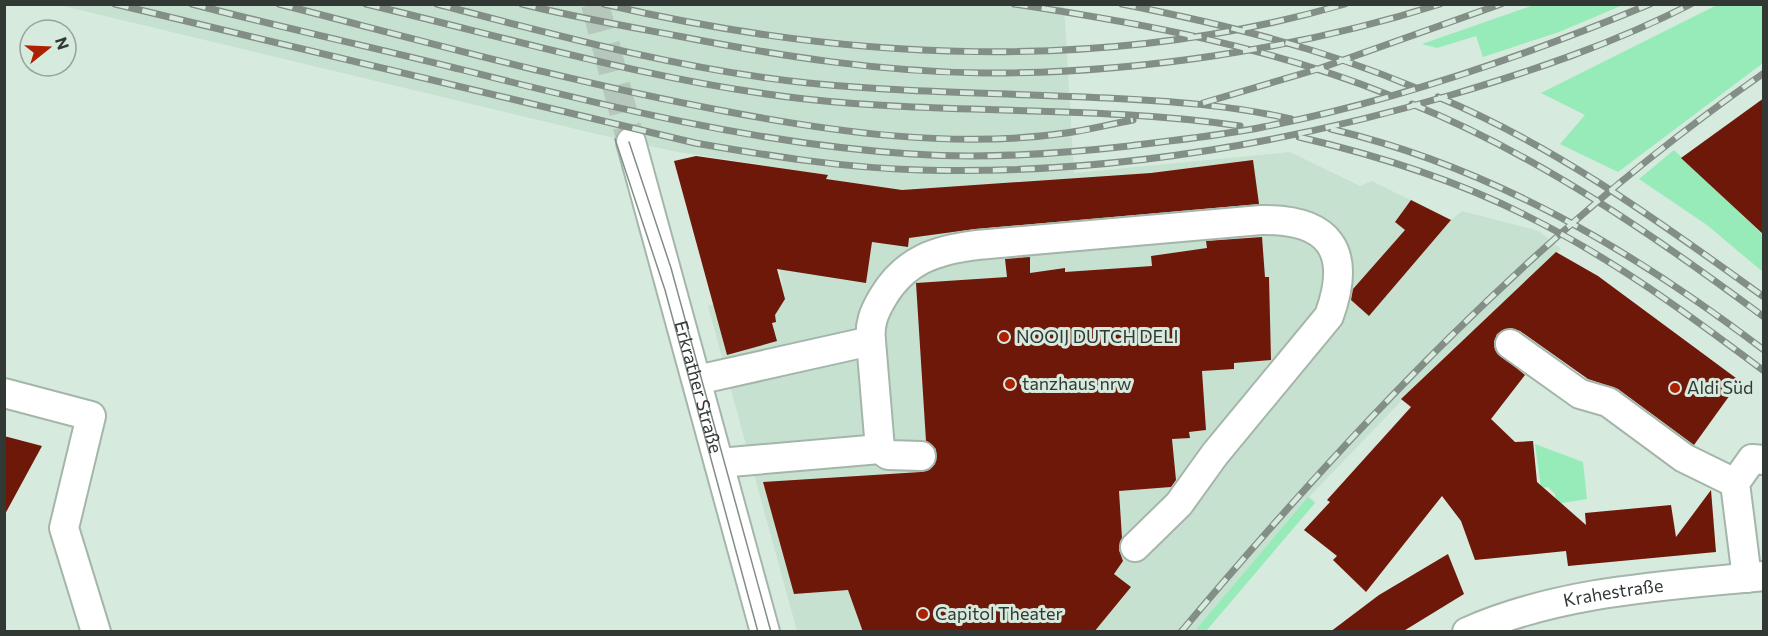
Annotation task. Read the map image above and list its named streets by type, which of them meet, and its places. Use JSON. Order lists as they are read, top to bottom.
{
  "streets": {
    "street": ["Erkrather Straße", "Krahestraße"]
  },
  "places": [
    "NOOIJ DUTCH DELI",
    "tanzhaus nrw",
    "Aldi Süd",
    "Capitol Theater"
  ],
  "north": "right"
}
